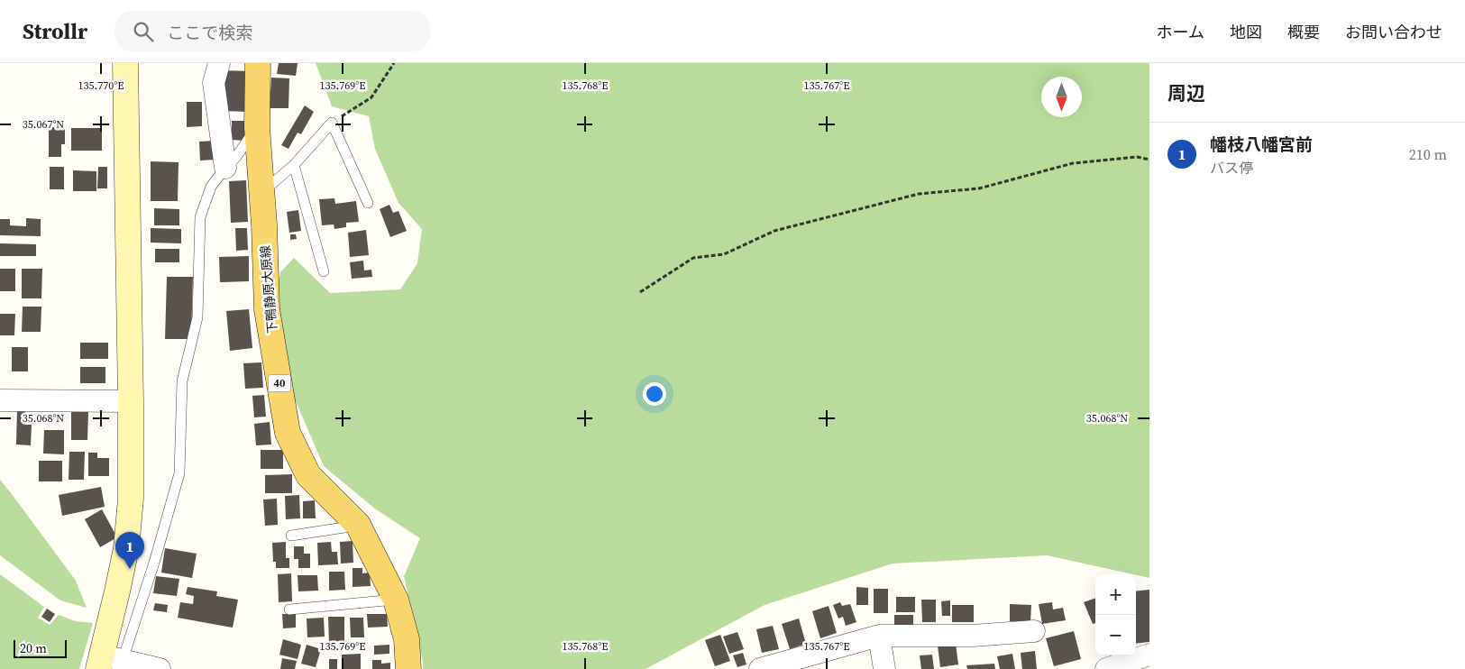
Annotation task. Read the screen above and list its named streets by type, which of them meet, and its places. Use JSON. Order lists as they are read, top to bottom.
{
  "streets": {
    "main road": ["下鴨静原大原線", "40"]
  },
  "scale_bar": "20 m",
  "north": "bottom",
  "page": {
    "header": "Strollr",
    "search": "ここで検索",
    "nav": [
      "ホーム",
      "地図",
      "概要",
      "お問い合わせ"
    ],
    "heading": "周辺",
    "list": [
      {
        "mark": "1",
        "name": "幡枝八幡宮前",
        "note": "バス停",
        "value": "210 m"
      }
    ],
    "pins": "1",
    "map_buttons": ["+", "−"],
    "scale": "20 m"
  },
  "coordinates": [
    "135.770°E",
    "135.769°E",
    "135.768°E",
    "135.767°E",
    "35.067°N",
    "35.068°N"
  ]
}
